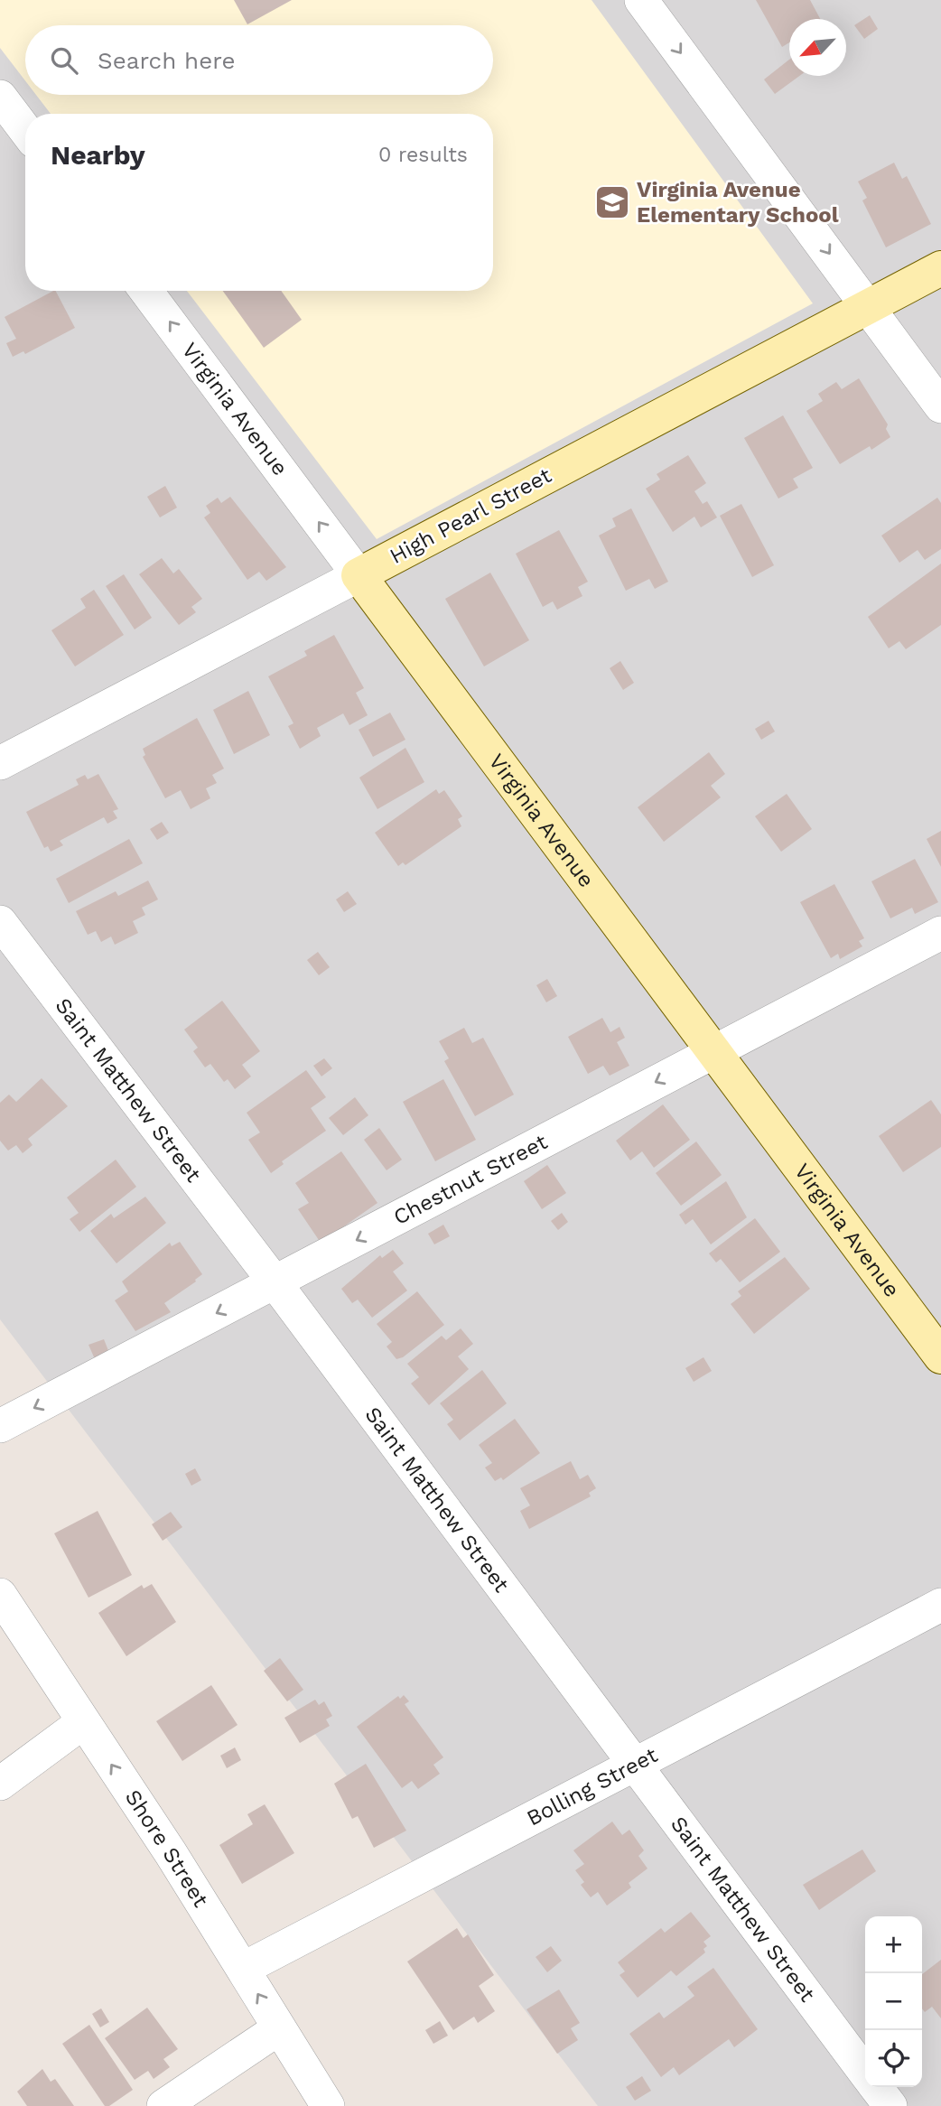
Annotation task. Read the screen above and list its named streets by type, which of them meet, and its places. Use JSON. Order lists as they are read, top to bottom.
{
  "streets": {
    "street": [
      "Virginia Avenue",
      "High Pearl Street",
      "Saint Matthew Street",
      "Chestnut Street",
      "Bolling Street",
      "Shore Street"
    ]
  },
  "crossings": [
    ["Virginia Avenue", "High Pearl Street"],
    ["Virginia Avenue", "Chestnut Street"],
    ["Saint Matthew Street", "Chestnut Street"],
    ["Saint Matthew Street", "Bolling Street"],
    ["Bolling Street", "Shore Street"]
  ],
  "one_way": ["Chestnut Street", "Shore Street"],
  "places": {
    "school or university": ["Virginia Avenue Elementary School"]
  },
  "north": "bottom left",
  "page": {
    "search": "Search here",
    "heading": ["Nearby", "0 results"],
    "map_buttons": ["+", "−"]
  }
}
